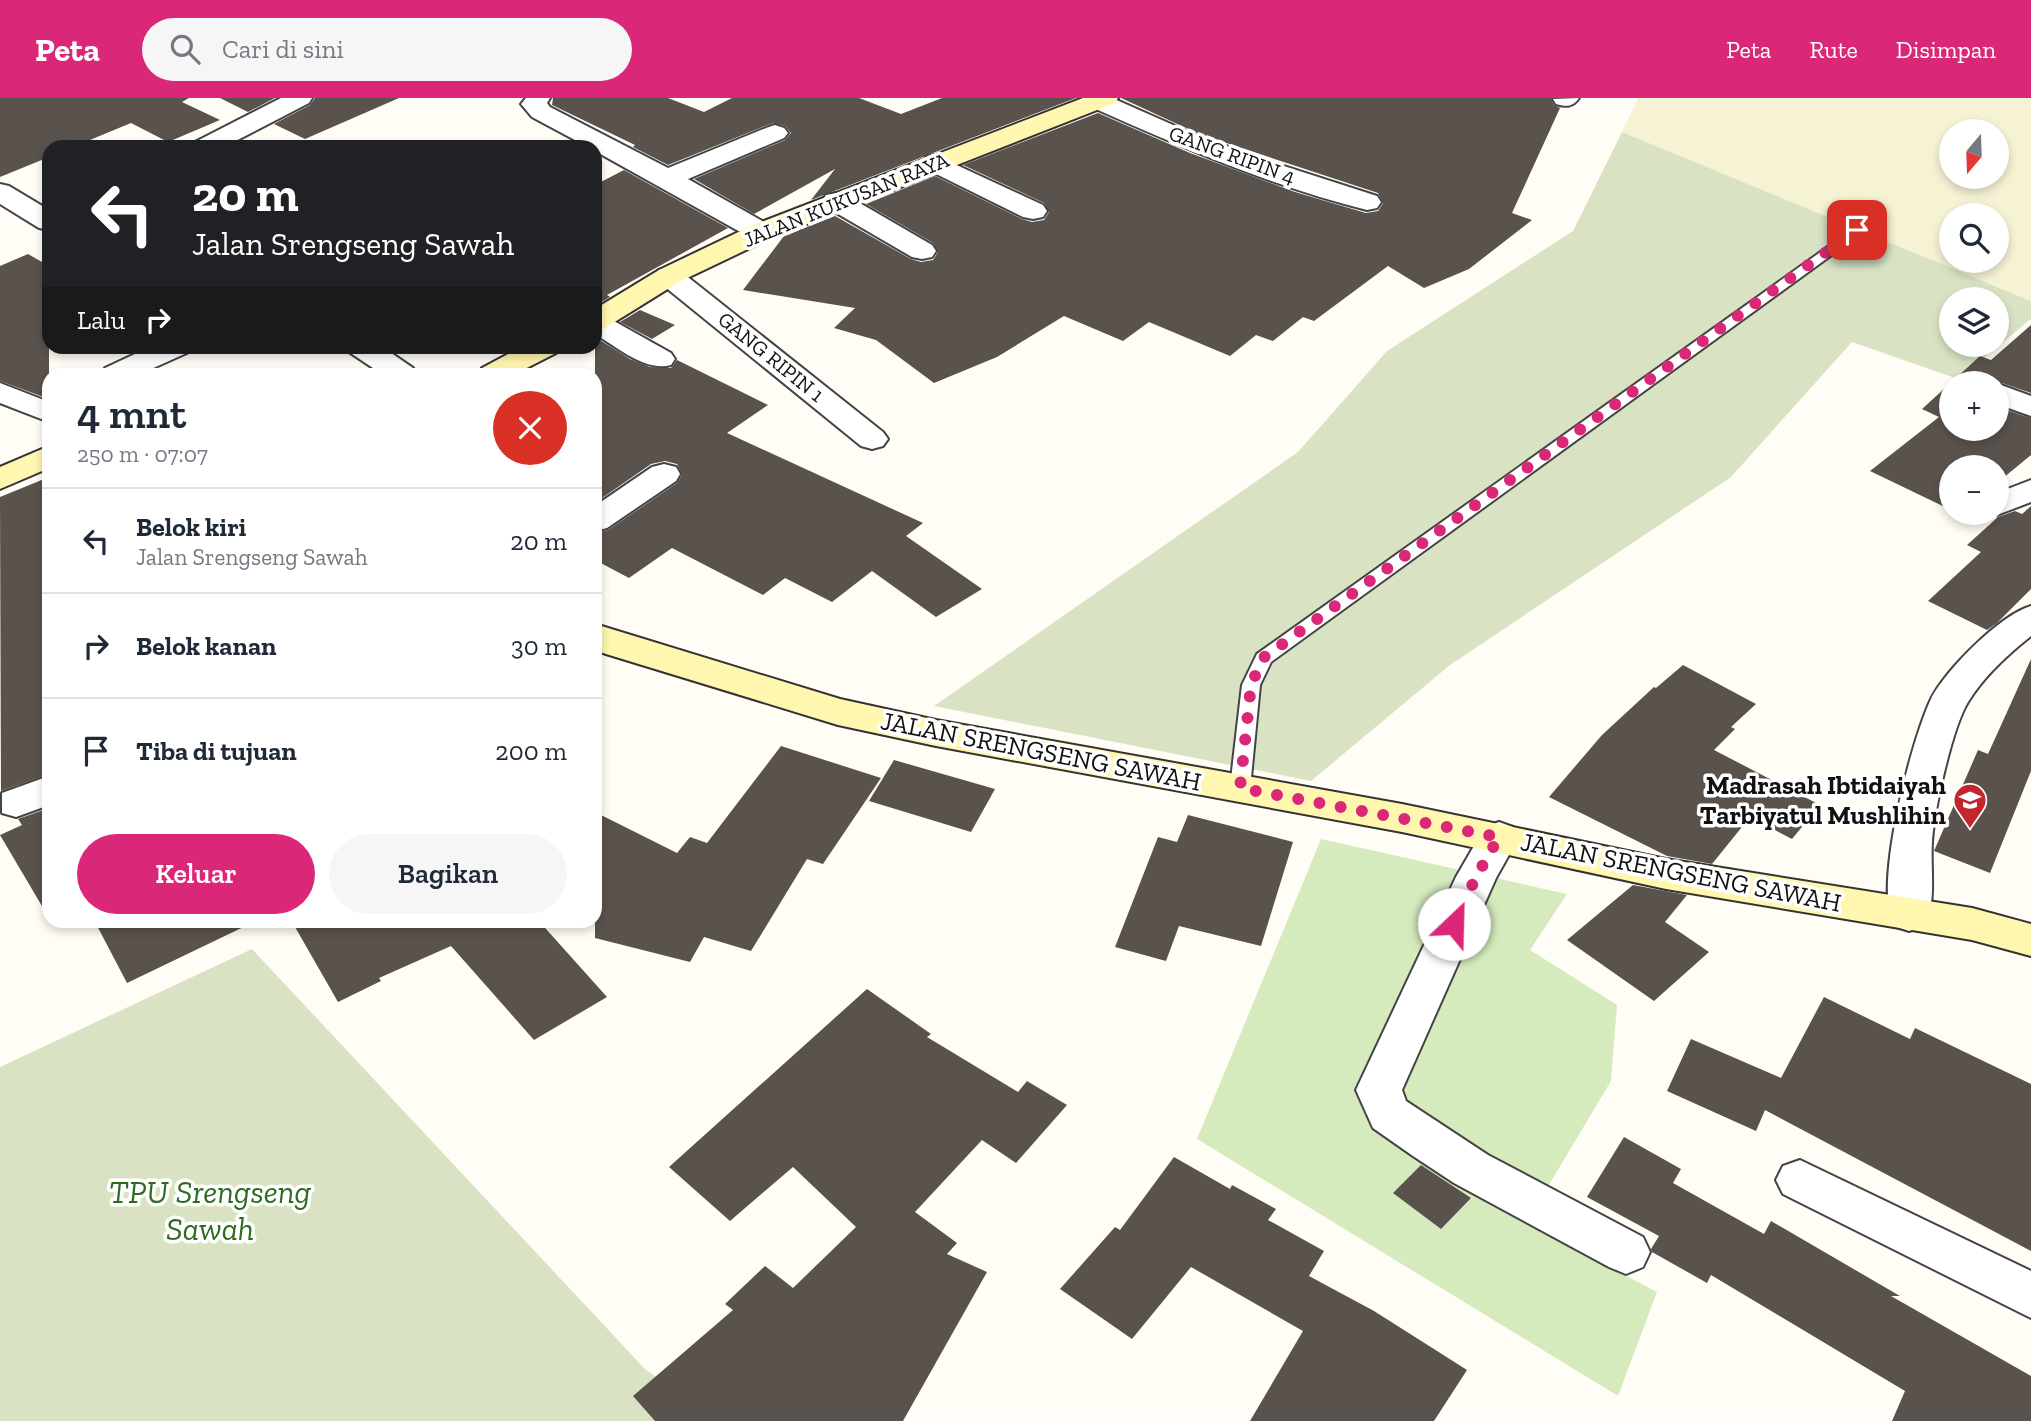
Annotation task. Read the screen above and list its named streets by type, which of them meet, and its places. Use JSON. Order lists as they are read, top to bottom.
{
  "streets": {
    "street": [
      "GANG RIPIN 4",
      "JALAN KUKUSAN RAYA",
      "GANG RIPIN 1",
      "JALAN SRENGSENG SAWAH"
    ]
  },
  "crossings": [
    ["GANG RIPIN 4", "JALAN KUKUSAN RAYA"],
    ["JALAN KUKUSAN RAYA", "GANG RIPIN 1"]
  ],
  "parks": ["TPU Srengseng Sawah"],
  "places": {
    "school or university": ["Madrasah Ibtidaiyah Tarbiyatul Mushlihin"]
  },
  "north": "bottom",
  "page": {
    "header": "Peta",
    "search": "Cari di sini",
    "nav": ["Peta", "Rute", "Disimpan"],
    "map_buttons": ["+", "−"],
    "turn": ["20 m", "Jalan Srengseng Sawah"],
    "then": "Lalu",
    "heading": ["4 mnt", "250 m · 07:07"],
    "list": [
      {
        "name": "Belok kiri",
        "note": "Jalan Srengseng Sawah",
        "value": "20 m"
      },
      {
        "name": "Belok kanan",
        "value": "30 m"
      },
      {
        "name": "Tiba di tujuan",
        "value": "200 m"
      }
    ],
    "buttons": ["Keluar", "Bagikan"]
  }
}
